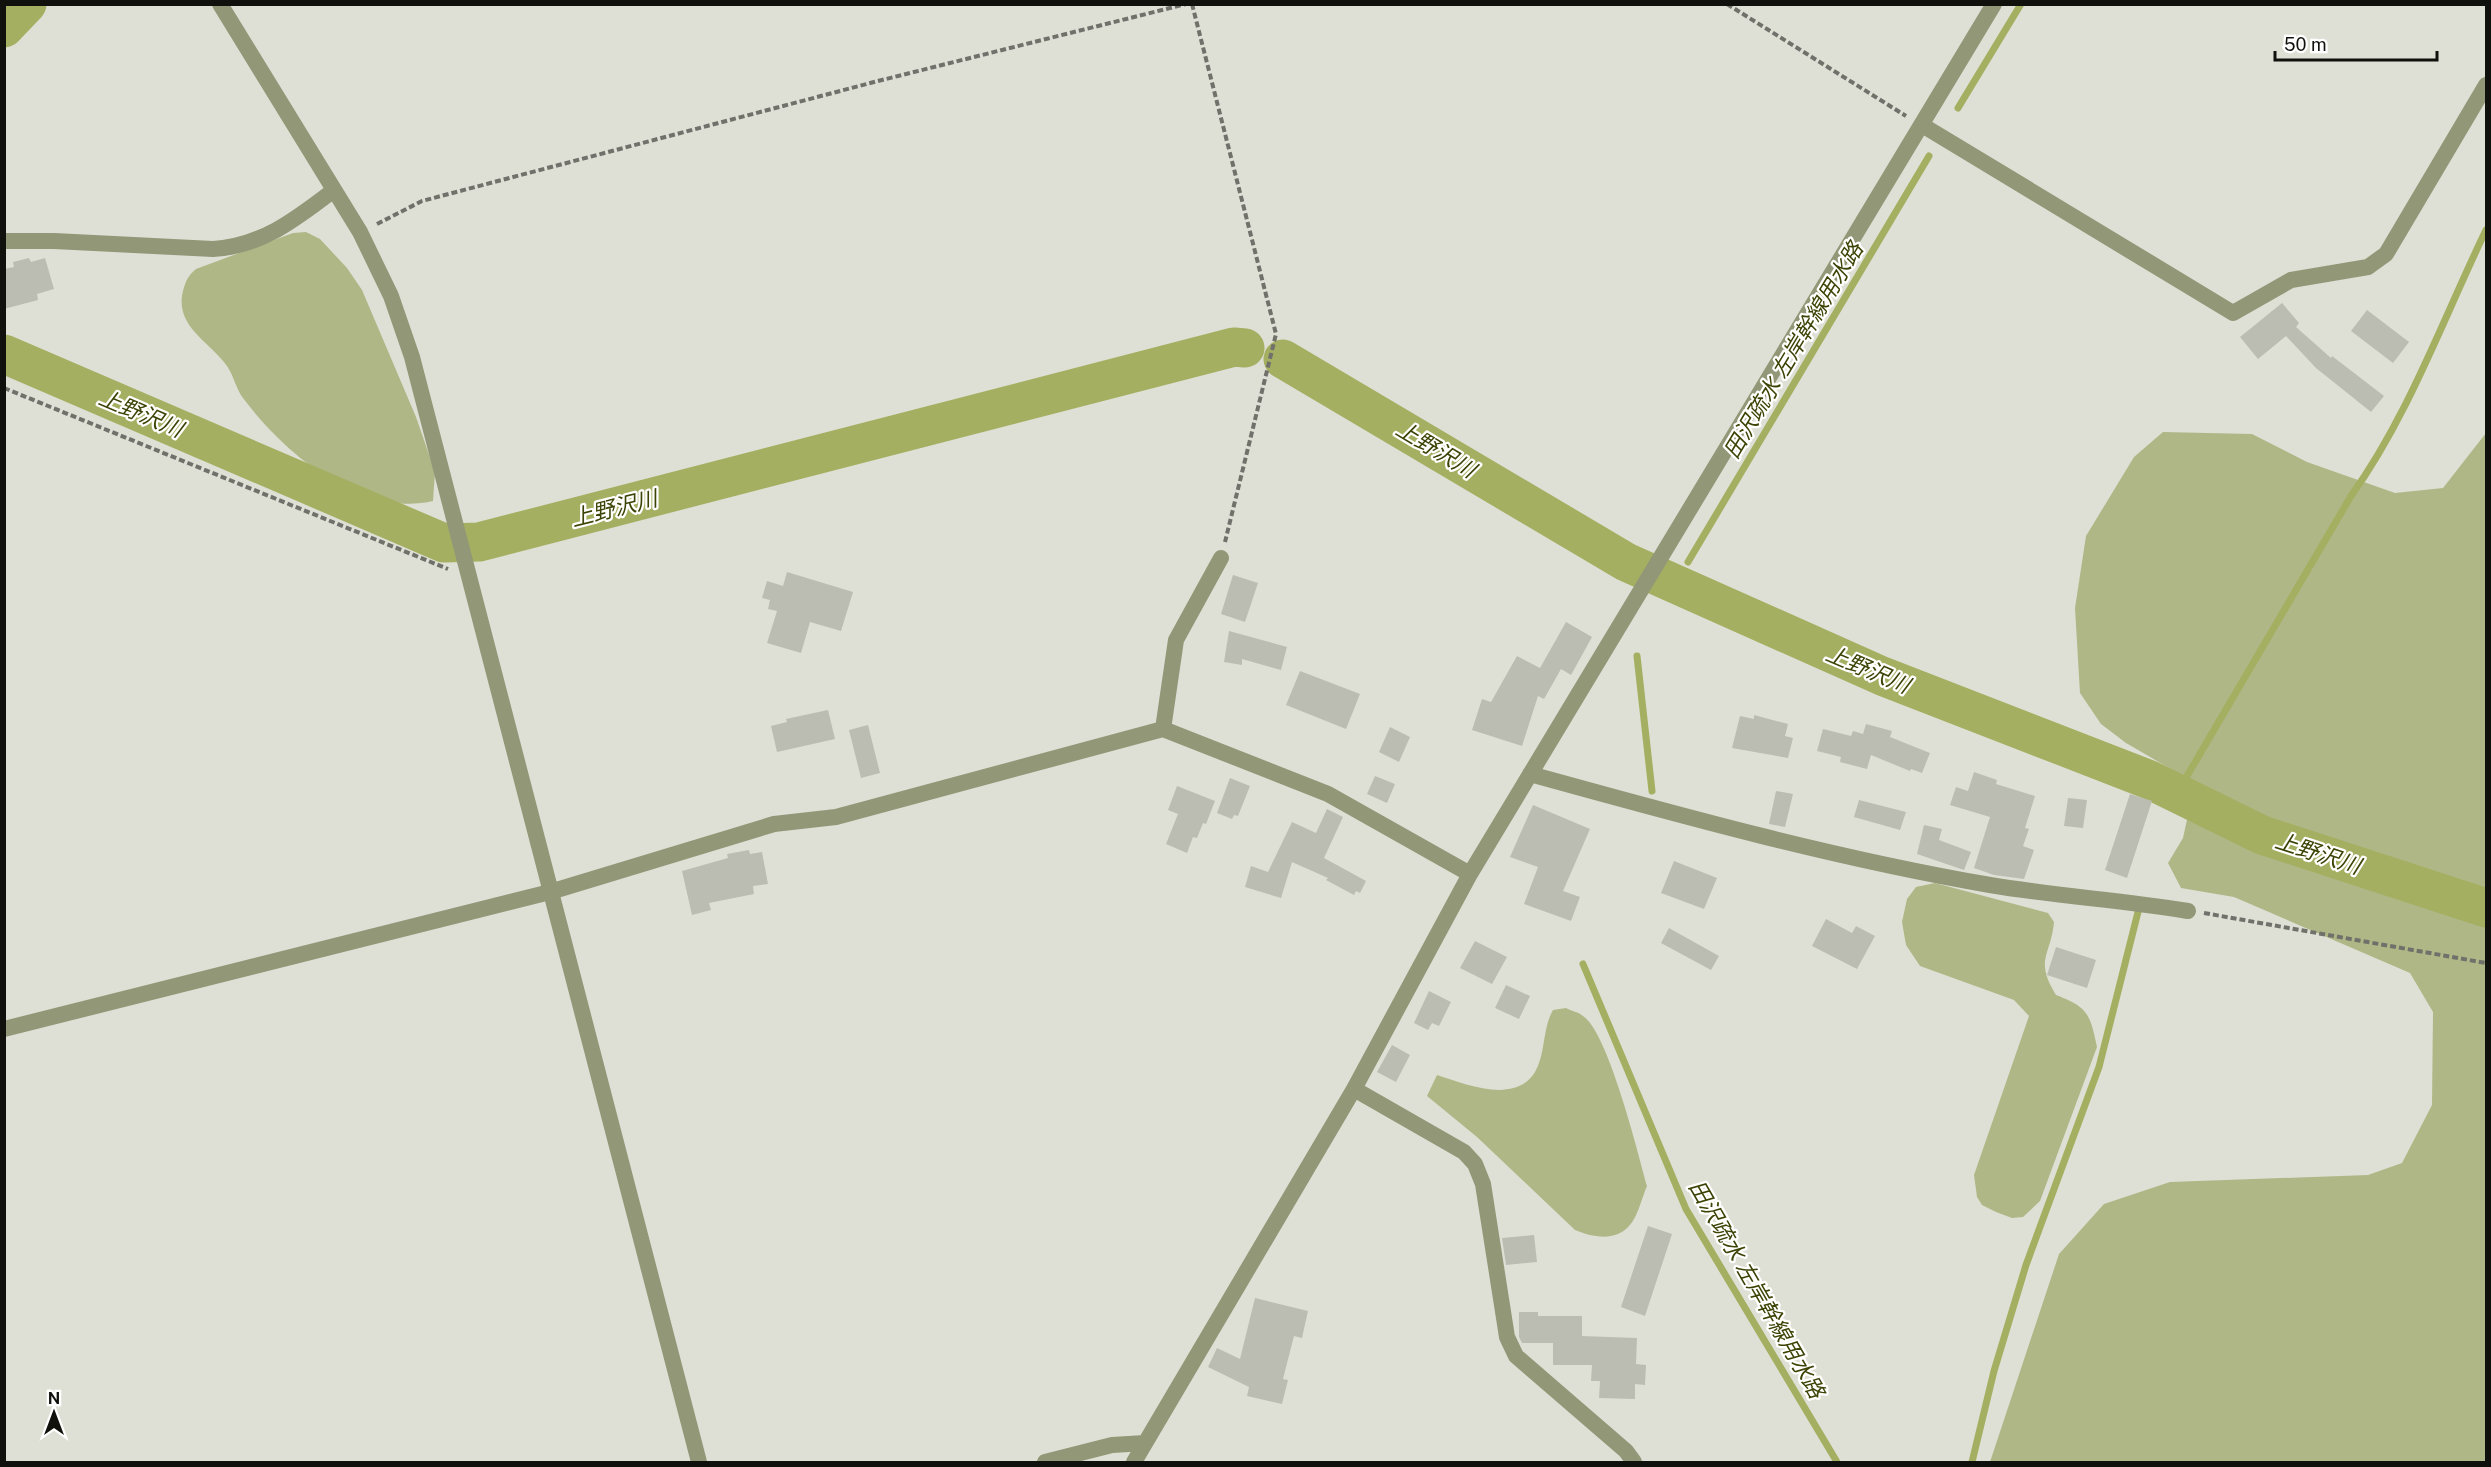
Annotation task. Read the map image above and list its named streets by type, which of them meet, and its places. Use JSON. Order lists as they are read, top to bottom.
{
  "water": ["田沢疏水 左岸幹線用水路", "上野沢川"],
  "scale_bar": "50 m",
  "north": "top"
}
